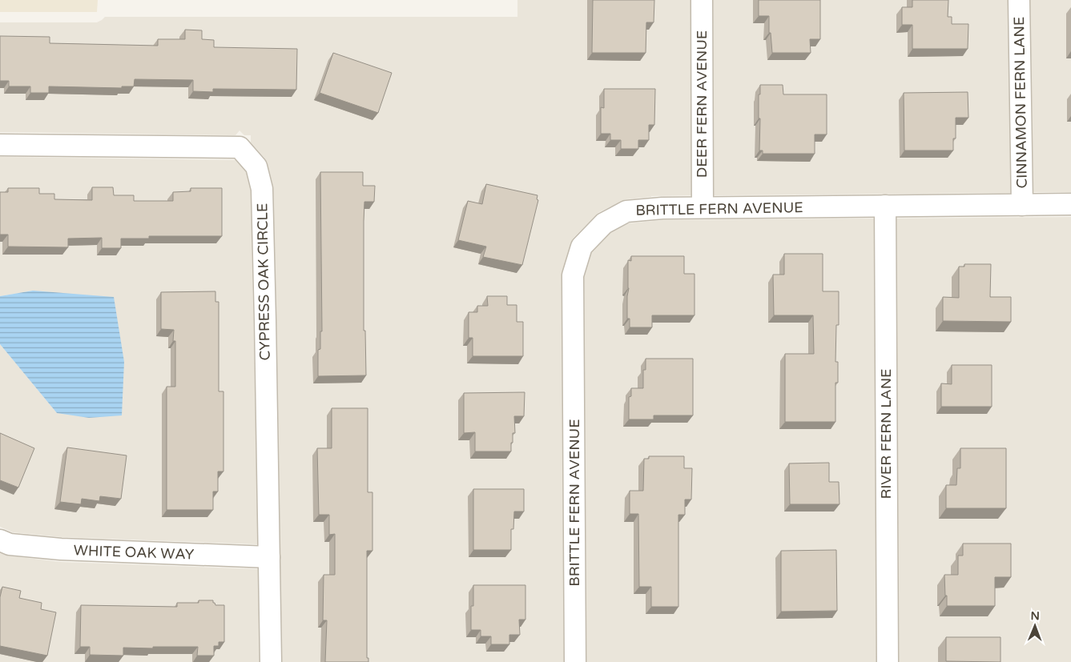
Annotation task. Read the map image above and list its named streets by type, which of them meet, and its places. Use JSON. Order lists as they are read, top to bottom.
{
  "streets": {
    "street": [
      "CINNAMON FERN LANE",
      "DEER FERN AVENUE",
      "BRITTLE FERN AVENUE",
      "CYPRESS OAK CIRCLE",
      "RIVER FERN LANE",
      "WHITE OAK WAY"
    ]
  },
  "crossings": [
    ["CINNAMON FERN LANE", "BRITTLE FERN AVENUE"],
    ["DEER FERN AVENUE", "BRITTLE FERN AVENUE"],
    ["BRITTLE FERN AVENUE", "RIVER FERN LANE"],
    ["CYPRESS OAK CIRCLE", "WHITE OAK WAY"]
  ],
  "north": "top"
}
